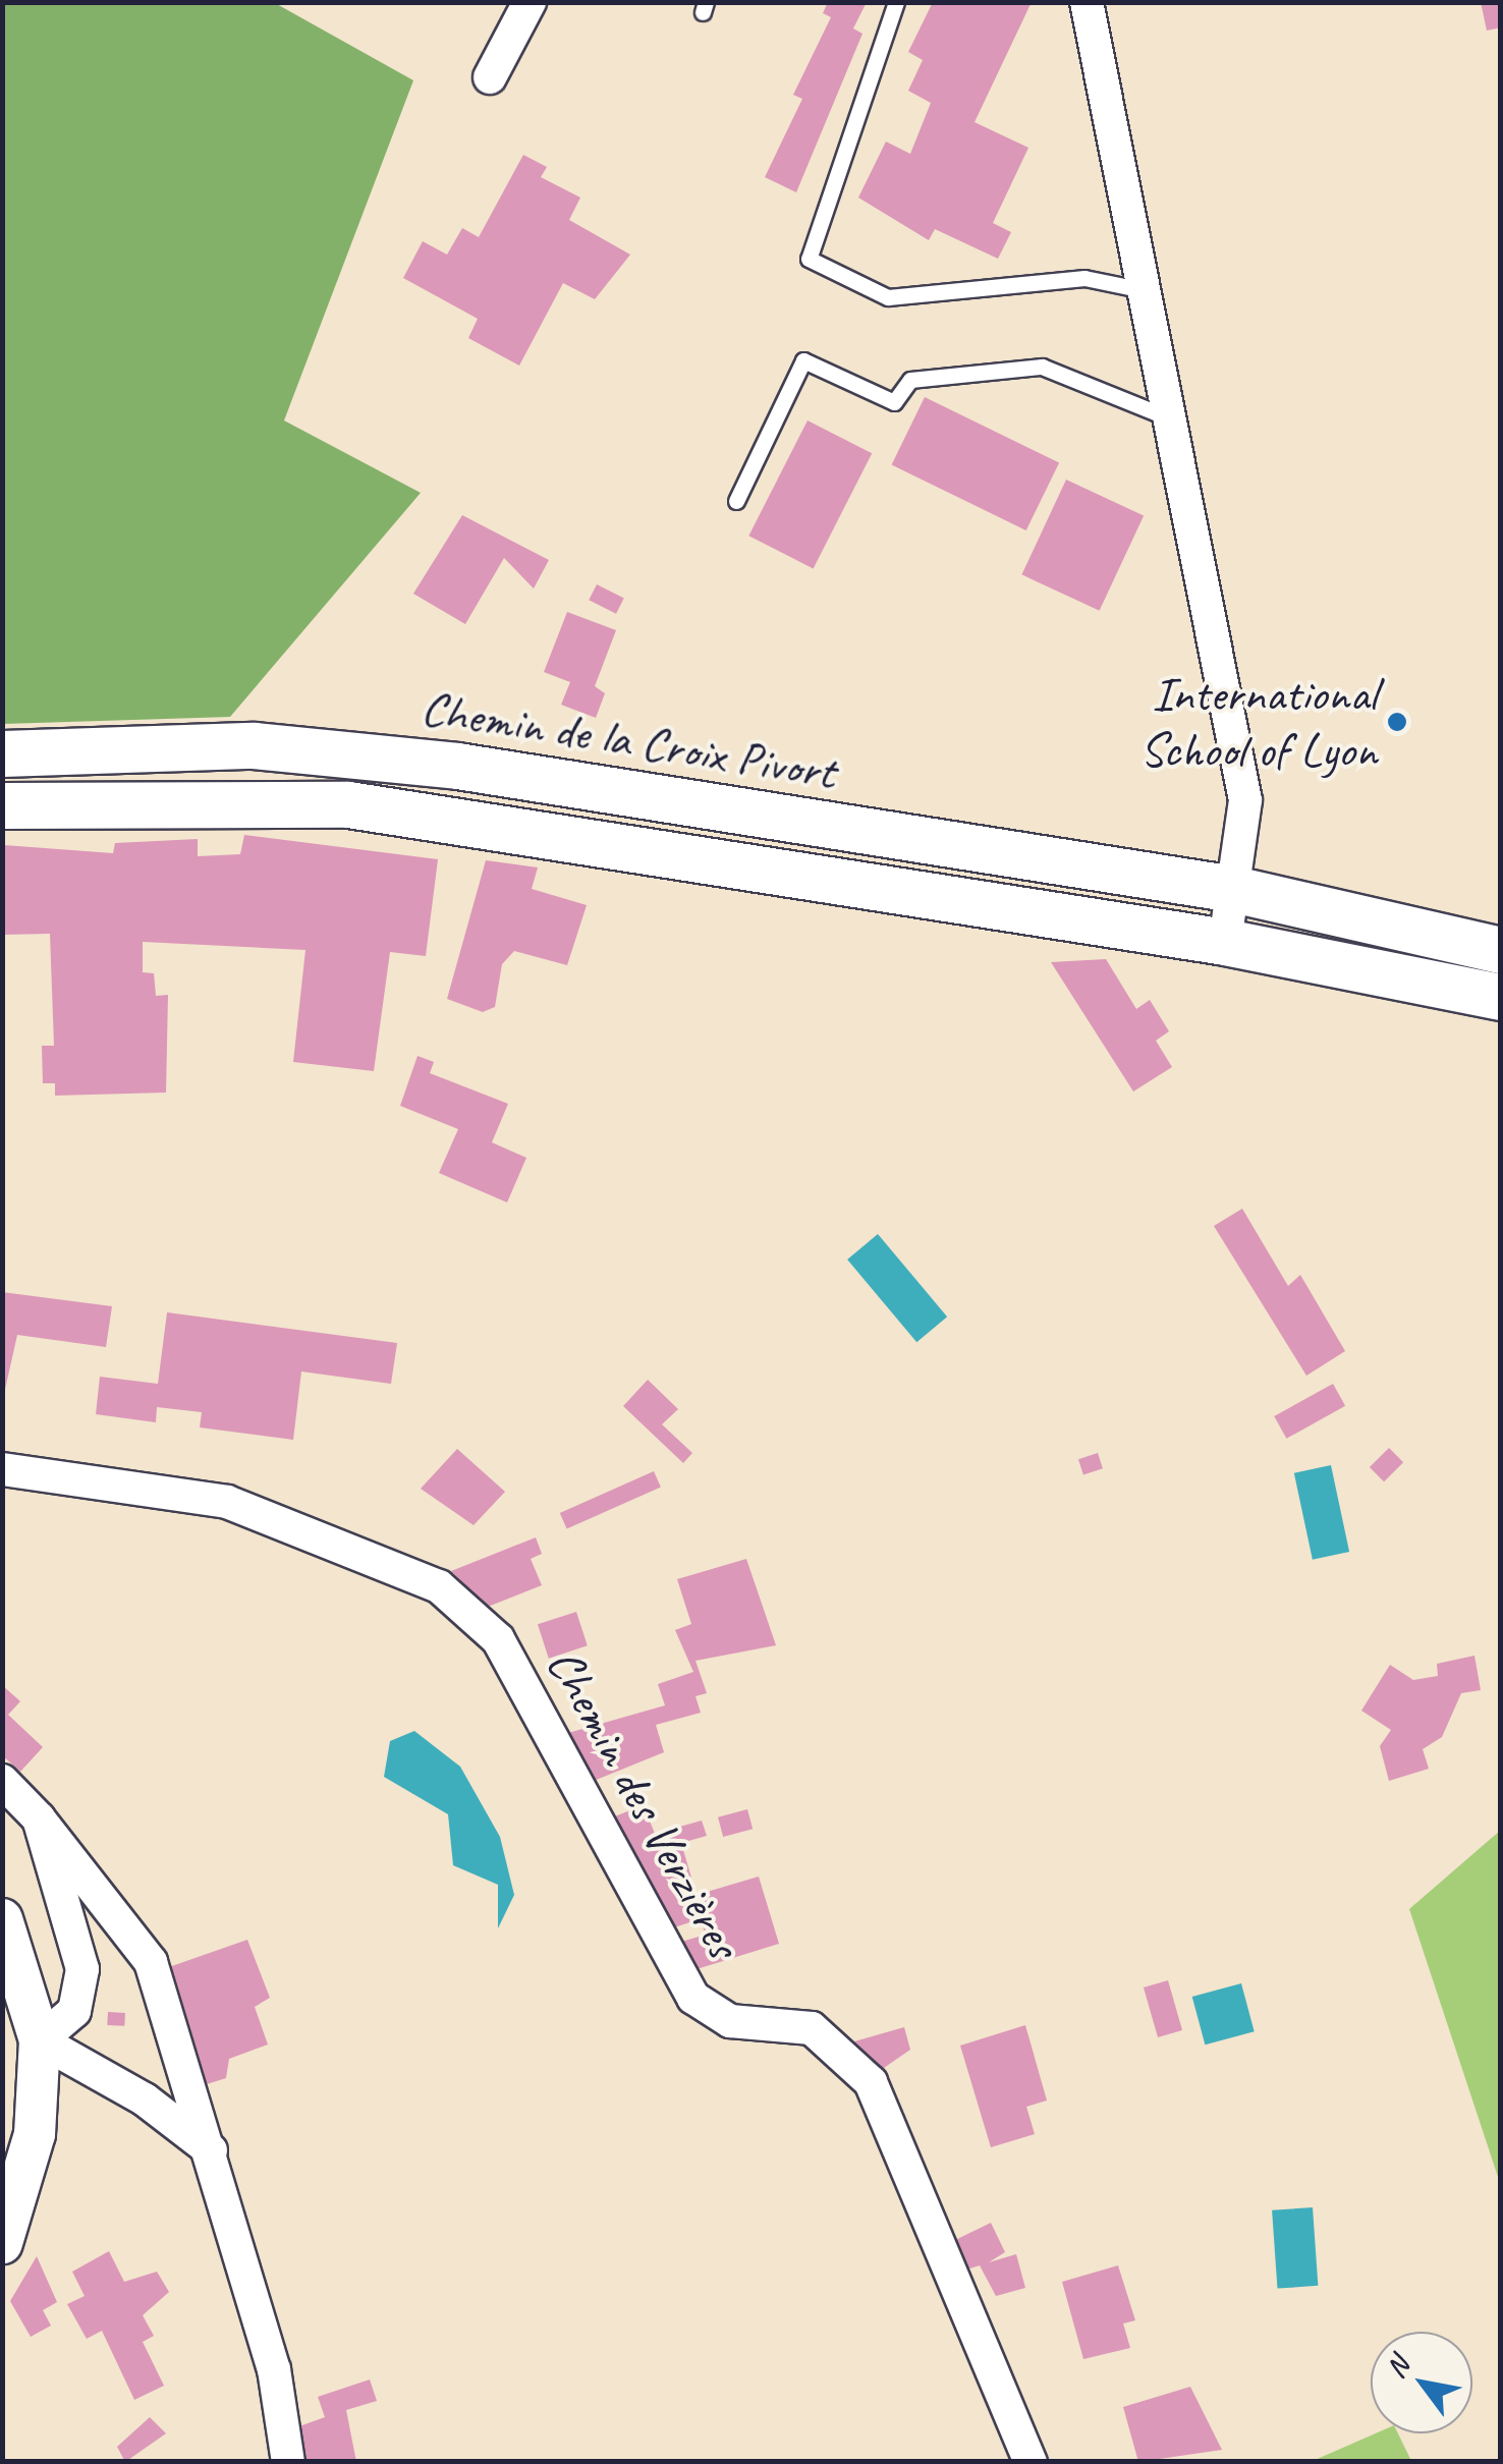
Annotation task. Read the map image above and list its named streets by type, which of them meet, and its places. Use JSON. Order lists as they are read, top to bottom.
{
  "streets": {
    "main road": ["Chemin de la Croix Pivort"],
    "street": ["Chemin des Verzières"]
  },
  "places": ["International School of Lyon"],
  "north": "top left"
}
